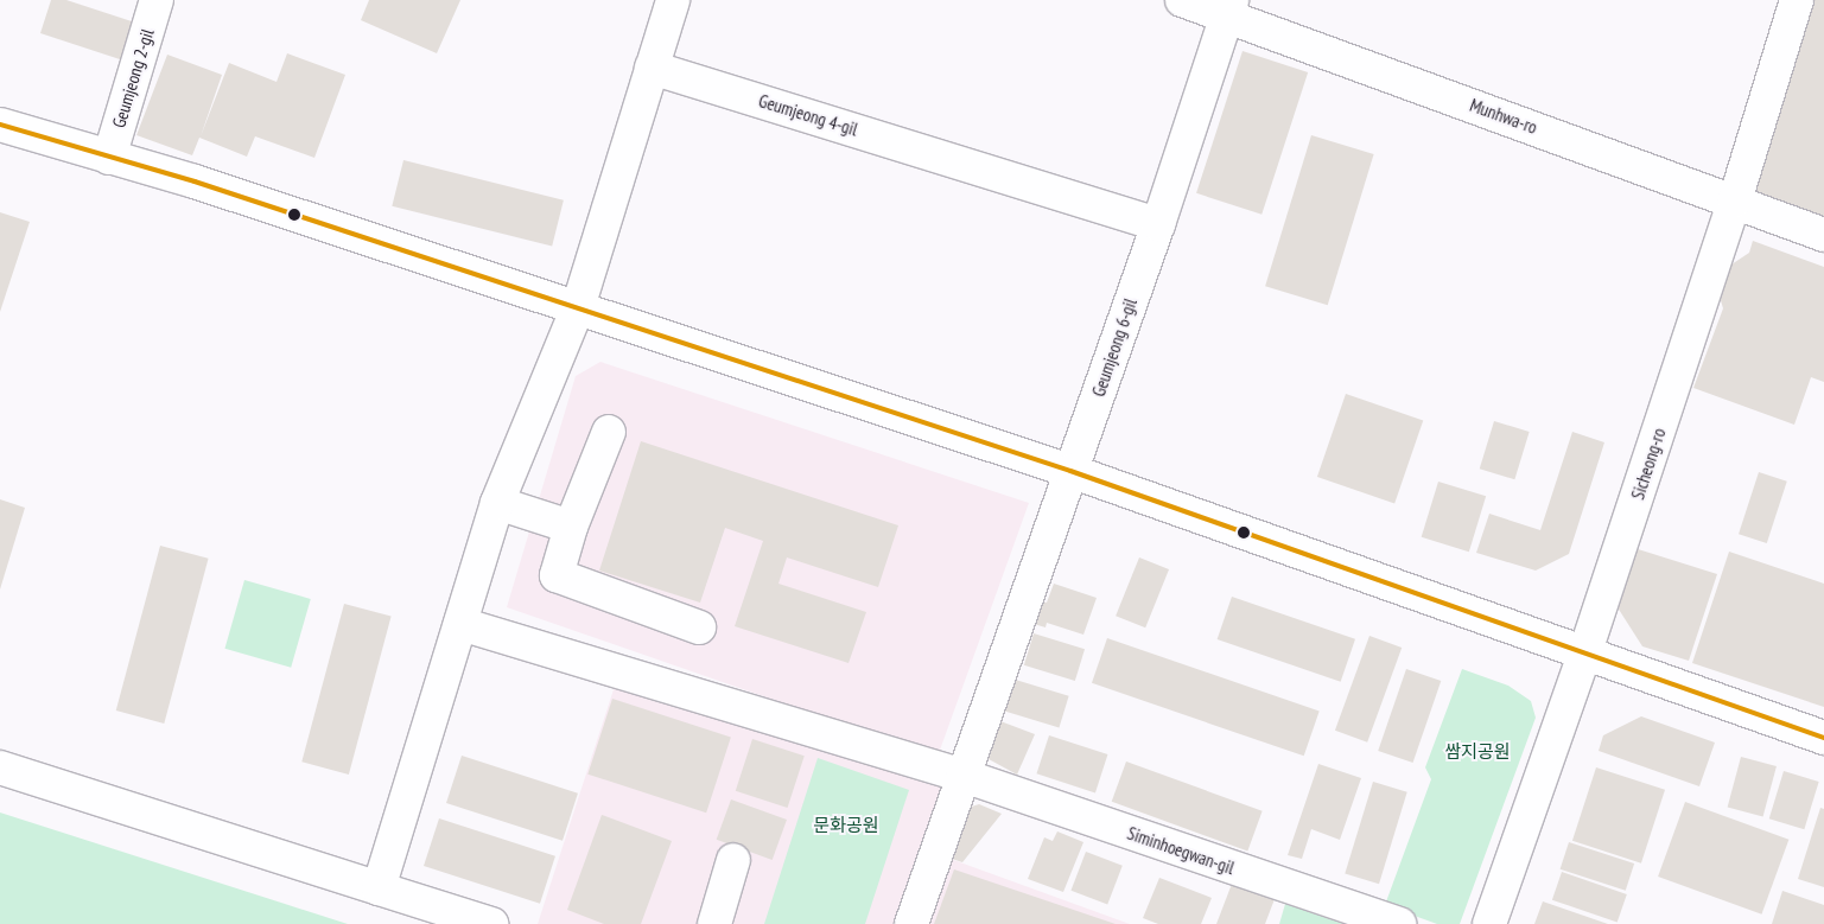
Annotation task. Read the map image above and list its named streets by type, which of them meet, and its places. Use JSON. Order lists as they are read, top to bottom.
{
  "streets": {
    "street": [
      "Geumjeong 2-gil",
      "Geumjeong 4-gil",
      "Munhwa-ro",
      "Geumjeong 6-gil",
      "Sicheong-ro",
      "Siminhoegwan-gil"
    ]
  },
  "crossings": [
    ["Geumjeong 4-gil", "Geumjeong 6-gil"],
    ["Munhwa-ro", "Geumjeong 6-gil"],
    ["Munhwa-ro", "Sicheong-ro"],
    ["Geumjeong 6-gil", "Siminhoegwan-gil"]
  ],
  "parks": ["쌈지공원", "문화공원"]
}
